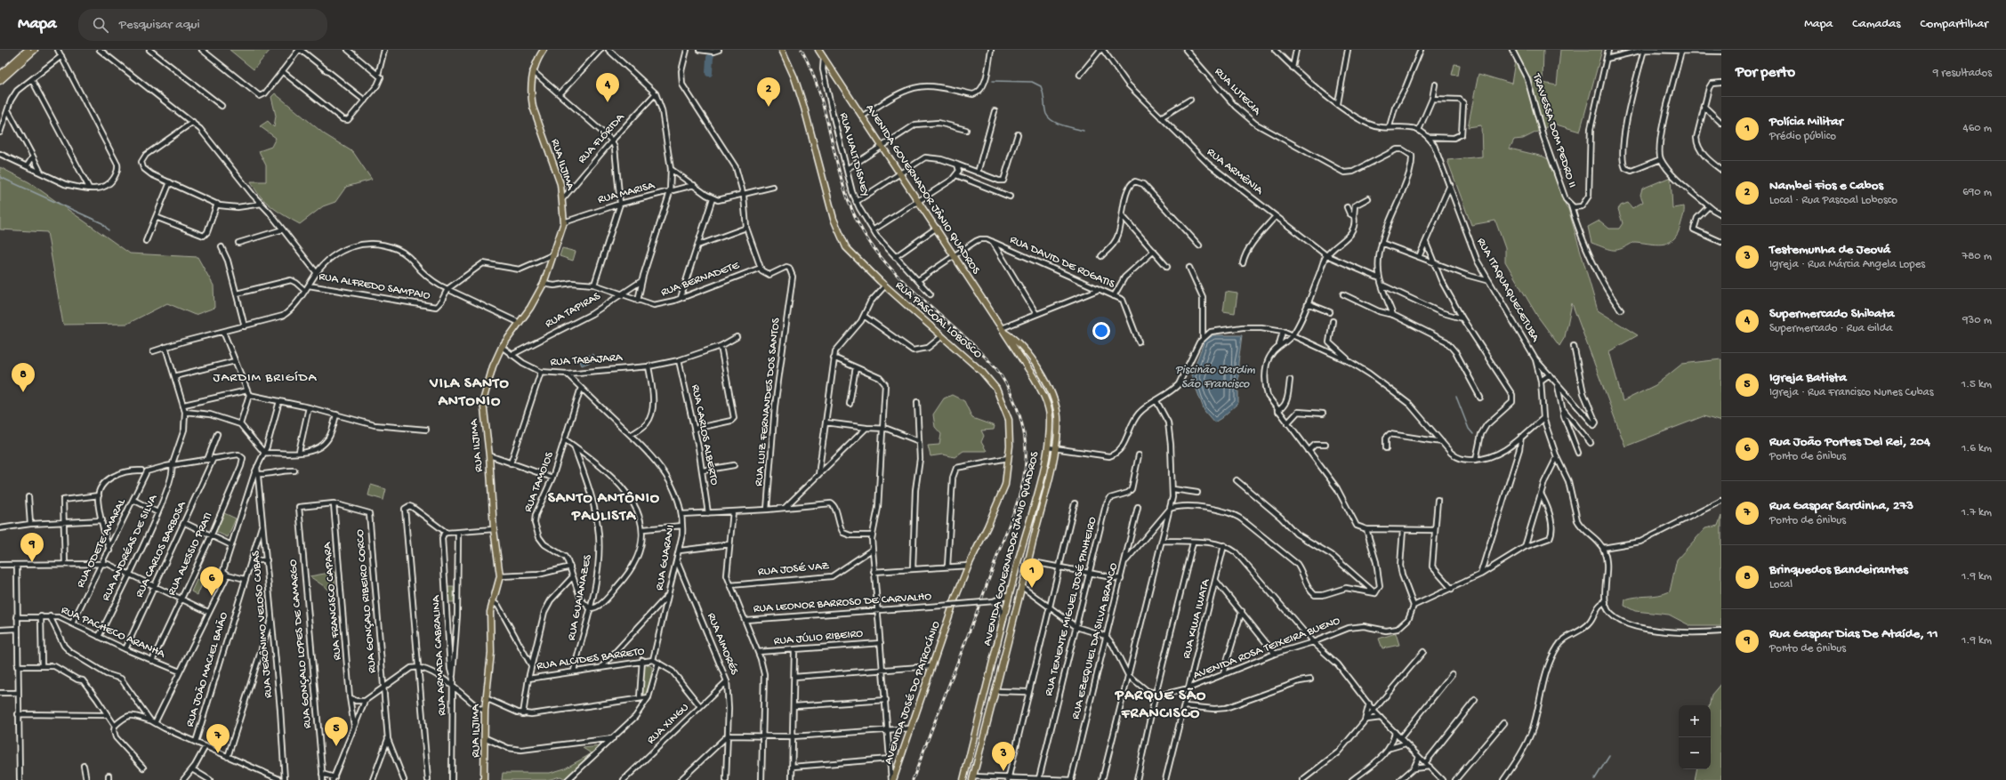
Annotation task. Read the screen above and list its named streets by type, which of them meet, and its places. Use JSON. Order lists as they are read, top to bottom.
{
  "streets": {
    "main road": [
      "RUA ILJIMA",
      "AVENIDA GOVERNADOR JÂNIO QUADROS",
      "RUA PASCOAL LOBOSCO",
      "AVENIDA JOSÉ DO PATROCÍNIO"
    ],
    "street": [
      "RUA LUTECIA",
      "TRAVESSA DOM PEDRO II",
      "RUA FLÓRIDA",
      "RUA WALT DISNEY",
      "RUA ARMÊNIA",
      "RUA MARISA",
      "RUA DAVID DE ROGATIS",
      "RUA BERNADETE",
      "RUA ALFREDO SAMPAIO",
      "RUA ITAQUAQUECETUBA",
      "RUA TAPIRAS",
      "RUA TABAJARA",
      "RUA LUIZ FERNANDES DOS SANTOS",
      "RUA CARLOS ALBERTO",
      "RUA TAMOIOS",
      "RUA ODETE AMARAL",
      "RUA ANDRÉAS DE SILVA",
      "RUA CARLOS BARBOSA",
      "RUA ALESSIO PRATI",
      "RUA GUARANI",
      "RUA JOSÉ VAZ",
      "RUA GUAIANAZES",
      "RUA FRANCISCO CAPARA",
      "RUA GONÇALO RIBEIRO CORCO",
      "RUA LEONOR BARROSO DE CARVALHO",
      "RUA TENENTE MIGUEL JOSÉ PINHEIRO",
      "RUA KIWA IWATA",
      "RUA JERÔNIMO VELOSO CUBAS",
      "RUA PACHECO ARANHA",
      "RUA JÚLIO RIBEIRO",
      "RUA EZEQUIEL DA SILVA BRANCO",
      "RUA GONÇALO LOPES DE CAMARGO",
      "RUA AIMORÉS",
      "AVENIDA ROSA TEIXEIRA BUENO",
      "RUA ARMADA CABRALINA",
      "RUA ALCIDES BARRETO",
      "RUA JOÃO MACIEL BAIÃO",
      "RUA XINGU"
    ]
  },
  "crossings": [
    ["RUA FLÓRIDA", "RUA ILJIMA"],
    ["RUA WALT DISNEY", "AVENIDA GOVERNADOR JÂNIO QUADROS"],
    ["RUA WALT DISNEY", "RUA DAVID DE ROGATIS"],
    ["RUA ILJIMA", "RUA MARISA"],
    ["RUA ILJIMA", "RUA BERNADETE"],
    ["RUA ILJIMA", "RUA TABAJARA"],
    ["AVENIDA GOVERNADOR JÂNIO QUADROS", "RUA DAVID DE ROGATIS"],
    ["RUA BERNADETE", "RUA TAPIRAS"],
    ["RUA BERNADETE", "RUA LUIZ FERNANDES DOS SANTOS"],
    ["RUA TAPIRAS", "RUA TABAJARA"],
    ["RUA PASCOAL LOBOSCO", "AVENIDA JOSÉ DO PATROCÍNIO"],
    ["RUA TABAJARA", "RUA CARLOS ALBERTO"],
    ["RUA TABAJARA", "RUA GUARANI"],
    ["RUA TAMOIOS", "RUA GUARANI"],
    ["RUA TAMOIOS", "RUA GUAIANAZES"],
    ["RUA ODETE AMARAL", "RUA ANDRÉAS DE SILVA"],
    ["RUA ODETE AMARAL", "RUA PACHECO ARANHA"],
    ["RUA ANDRÉAS DE SILVA", "RUA PACHECO ARANHA"],
    ["RUA CARLOS BARBOSA", "RUA ALESSIO PRATI"],
    ["RUA CARLOS BARBOSA", "RUA PACHECO ARANHA"],
    ["RUA ALESSIO PRATI", "RUA PACHECO ARANHA"],
    ["RUA GUARANI", "RUA AIMORÉS"],
    ["RUA GUARANI", "RUA ALCIDES BARRETO"],
    ["RUA GUAIANAZES", "RUA ALCIDES BARRETO"],
    ["RUA FRANCISCO CAPARA", "RUA GONÇALO RIBEIRO CORCO"],
    ["RUA FRANCISCO CAPARA", "RUA GONÇALO LOPES DE CAMARGO"],
    ["RUA GONÇALO RIBEIRO CORCO", "RUA GONÇALO LOPES DE CAMARGO"],
    ["RUA KIWA IWATA", "AVENIDA ROSA TEIXEIRA BUENO"],
    ["RUA JERÔNIMO VELOSO CUBAS", "RUA JOÃO MACIEL BAIÃO"],
    ["RUA AIMORÉS", "RUA XINGU"],
    ["RUA ALCIDES BARRETO", "RUA XINGU"]
  ],
  "districts": [
    "JARDIM BRIGÍDA",
    "VILA SANTO ANTONIO",
    "SANTO ANTÔNIO PAULISTA",
    "PARQUE SÃO FRANCISCO"
  ],
  "water": ["Piscinão Jardim São Francisco"],
  "page": {
    "header": "Mapa",
    "search": "Pesquisar aqui",
    "nav": ["Mapa", "Camadas", "Compartilhar"],
    "heading": ["Por perto", "9 resultados"],
    "pins": [
      "4",
      "2",
      "8",
      "9",
      "1",
      "6",
      "5",
      "7",
      "3"
    ],
    "list": [
      {
        "mark": "1",
        "name": "Polícia Militar",
        "note": "Prédio público",
        "value": "460 m"
      },
      {
        "mark": "2",
        "name": "Nambei Fios e Cabos",
        "note": "Local · Rua Pascoal Lobosco",
        "value": "690 m"
      },
      {
        "mark": "3",
        "name": "Testemunha de Jeová",
        "note": "Igreja · Rua Márcia Angela Lopes",
        "value": "780 m"
      },
      {
        "mark": "4",
        "name": "Supermercado Shibata",
        "note": "Supermercado · Rua Gilda",
        "value": "930 m"
      },
      {
        "mark": "5",
        "name": "Igreja Batista",
        "note": "Igreja · Rua Francisco Nunes Cubas",
        "value": "1.5 km"
      },
      {
        "mark": "6",
        "name": "Rua João Portes Del Rei, 204",
        "note": "Ponto de ônibus",
        "value": "1.6 km"
      },
      {
        "mark": "7",
        "name": "Rua Gaspar Sardinha, 273",
        "note": "Ponto de ônibus",
        "value": "1.7 km"
      },
      {
        "mark": "8",
        "name": "Brinquedos Bandeirantes",
        "note": "Local",
        "value": "1.9 km"
      },
      {
        "mark": "9",
        "name": "Rua Gaspar Dias De Ataíde, 11",
        "note": "Ponto de ônibus",
        "value": "1.9 km"
      }
    ],
    "map_buttons": ["+", "−"]
  }
}
